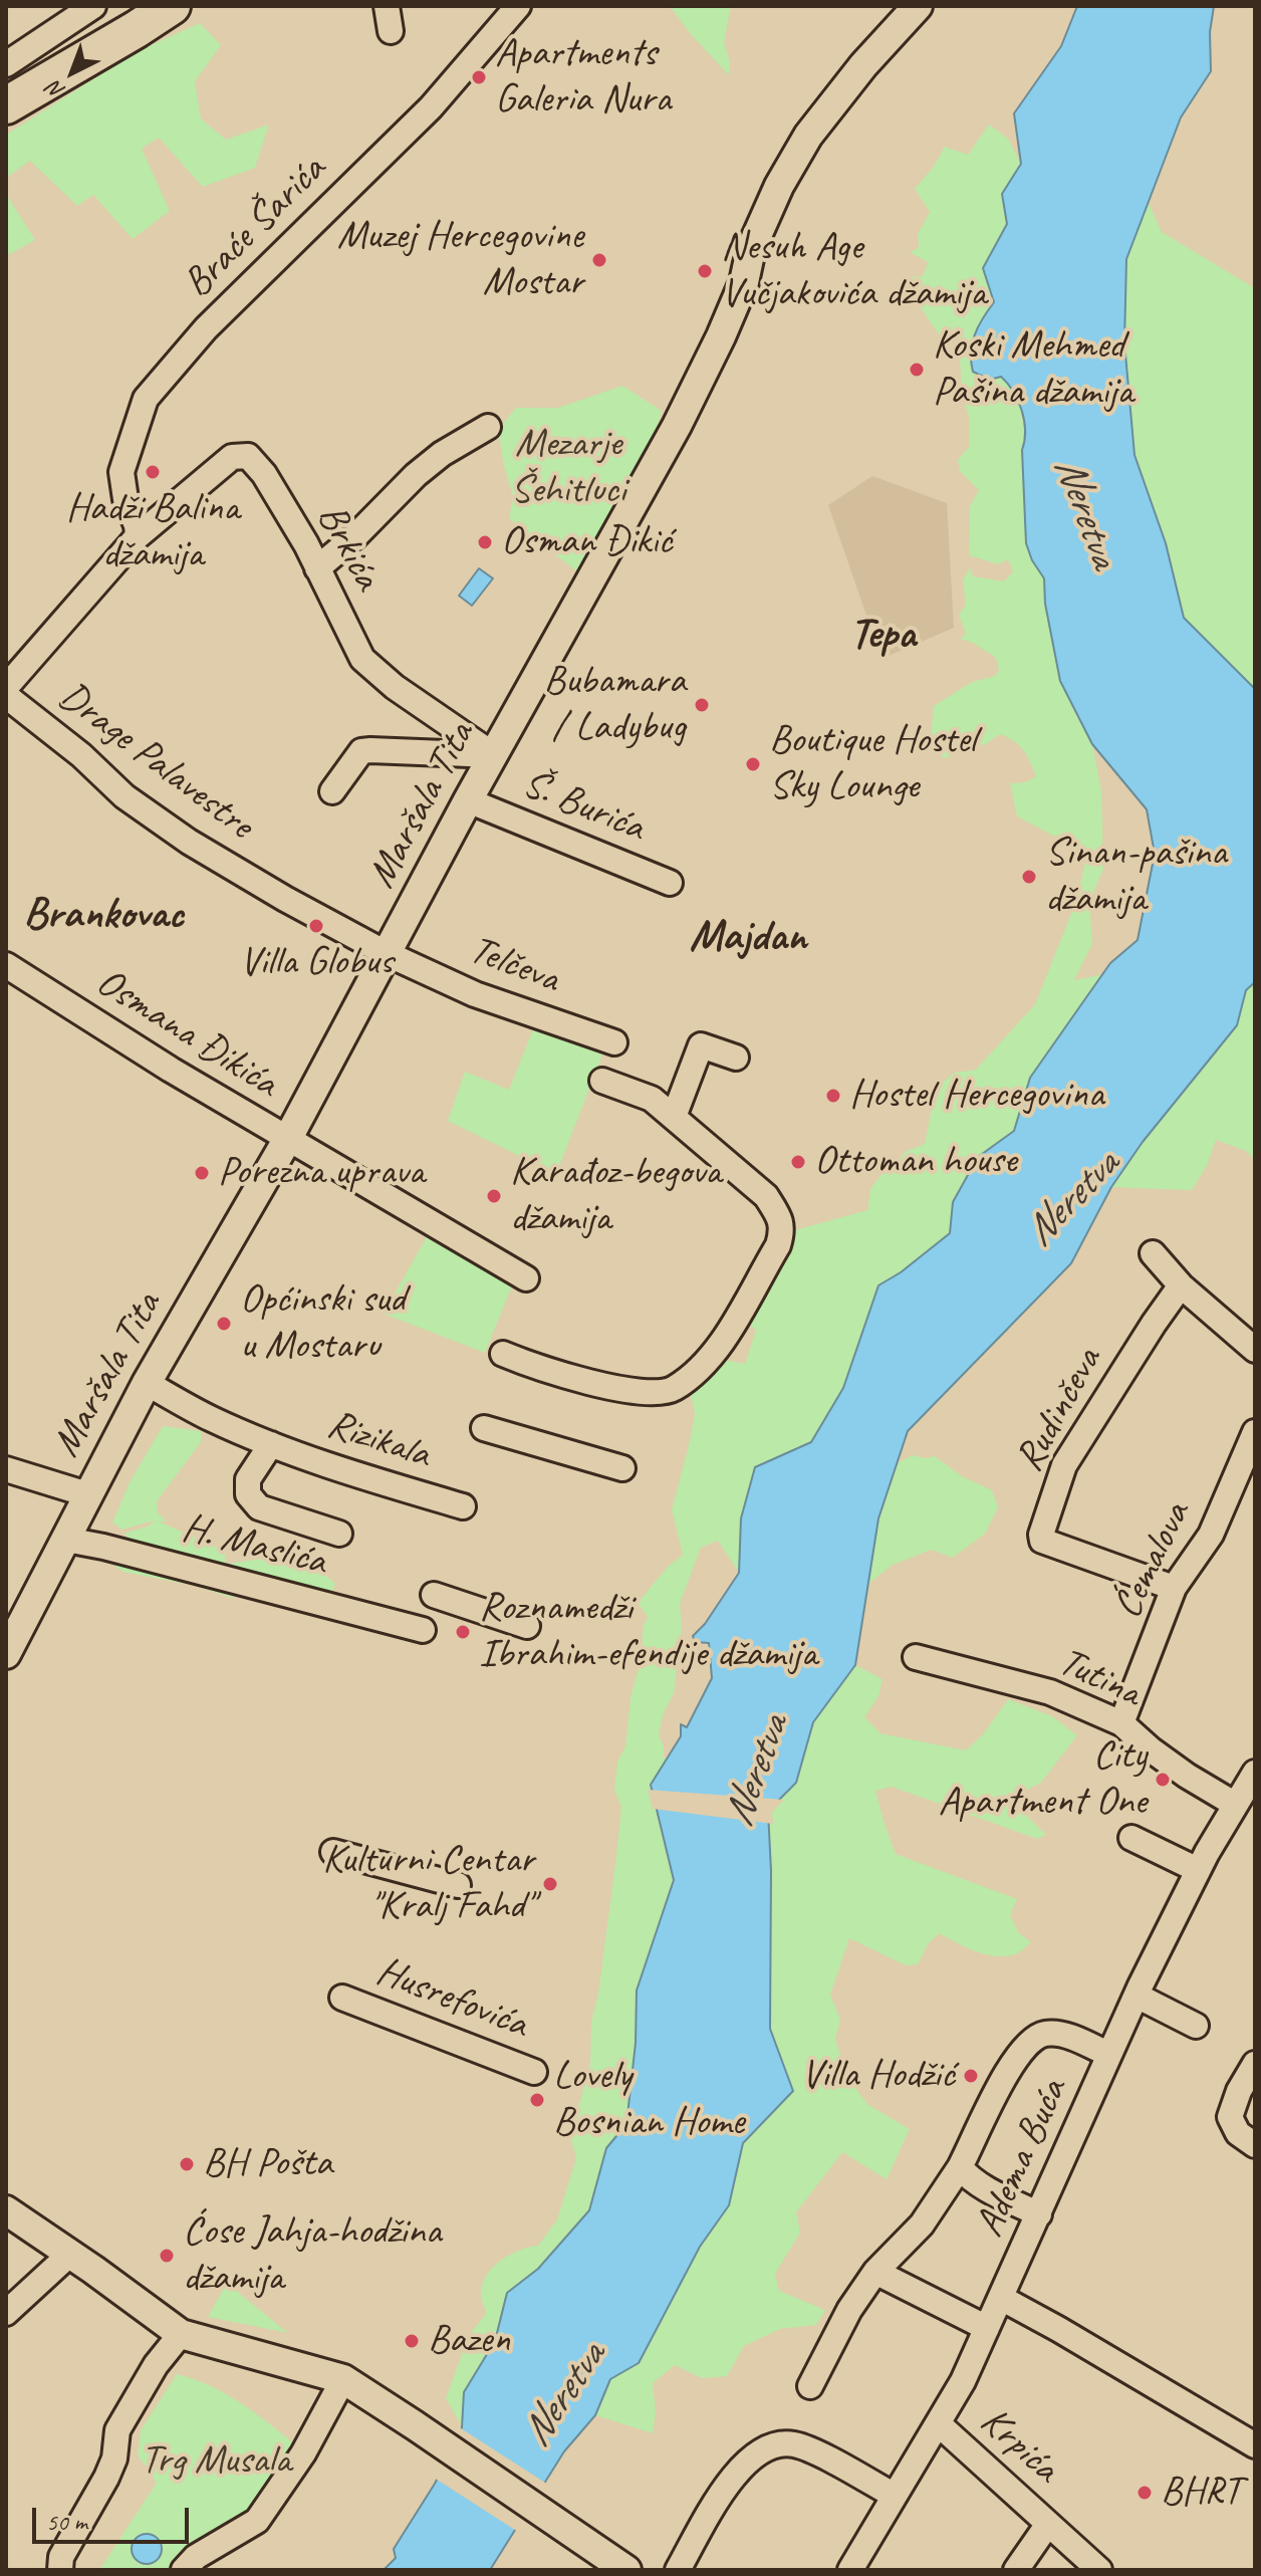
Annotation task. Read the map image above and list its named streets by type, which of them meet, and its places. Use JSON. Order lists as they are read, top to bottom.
{
  "streets": {
    "street": [
      "Braće Šarića",
      "Brkića",
      "Drage Palavestre",
      "Maršala Tita",
      "Š. Burića",
      "Telčeva",
      "Osmana Đikića",
      "Rudinčeva",
      "Rizikala",
      "H. Maslića",
      "Ćemalova",
      "Tutina",
      "Husrefovića",
      "Adema Buća",
      "Krpića"
    ]
  },
  "crossings": [
    ["Braće Šarića", "Brkića"],
    ["Brkića", "Maršala Tita"],
    ["Drage Palavestre", "Maršala Tita"],
    ["Drage Palavestre", "Telčeva"],
    ["Maršala Tita", "Š. Burića"],
    ["Maršala Tita", "Telčeva"],
    ["Maršala Tita", "Osmana Đikića"],
    ["Maršala Tita", "Rizikala"],
    ["Maršala Tita", "H. Maslića"],
    ["Rudinčeva", "Ćemalova"],
    ["Ćemalova", "Tutina"],
    ["Tutina", "Adema Buća"],
    ["Adema Buća", "Krpića"]
  ],
  "districts": ["Tepa", "Brankovac", "Majdan"],
  "water": ["Neretva"],
  "parks": ["Mezarje Šehitluci", "Trg Musala"],
  "places": [
    "Apartments Galeria Nura",
    "Muzej Hercegovine Mostar",
    "Nesuh Age Vučjakovića džamija",
    "Koski Mehmed Pašina džamija",
    "Hadži Balina džamija",
    "Osman Đikić",
    "Bubamara / Ladybug",
    "Boutique Hostel Sky Lounge",
    "Sinan-pašina džamija",
    "Villa Globus",
    "Hostel Hercegovina",
    "Ottoman house",
    "Porezna uprava",
    "Karađoz-begova džamija",
    "Općinski sud u Mostaru",
    "Roznamedži Ibrahim-efendije džamija",
    "City Apartment One",
    "Kulturni Centar \"Kralj Fahd\"",
    "Villa Hodžić",
    "Lovely Bosnian Home",
    "BH Pošta",
    "Ćose Jahja-hodžina džamija",
    "Bazen",
    "BHRT"
  ],
  "scale_bar": "50 m",
  "north": "bottom left"
}
